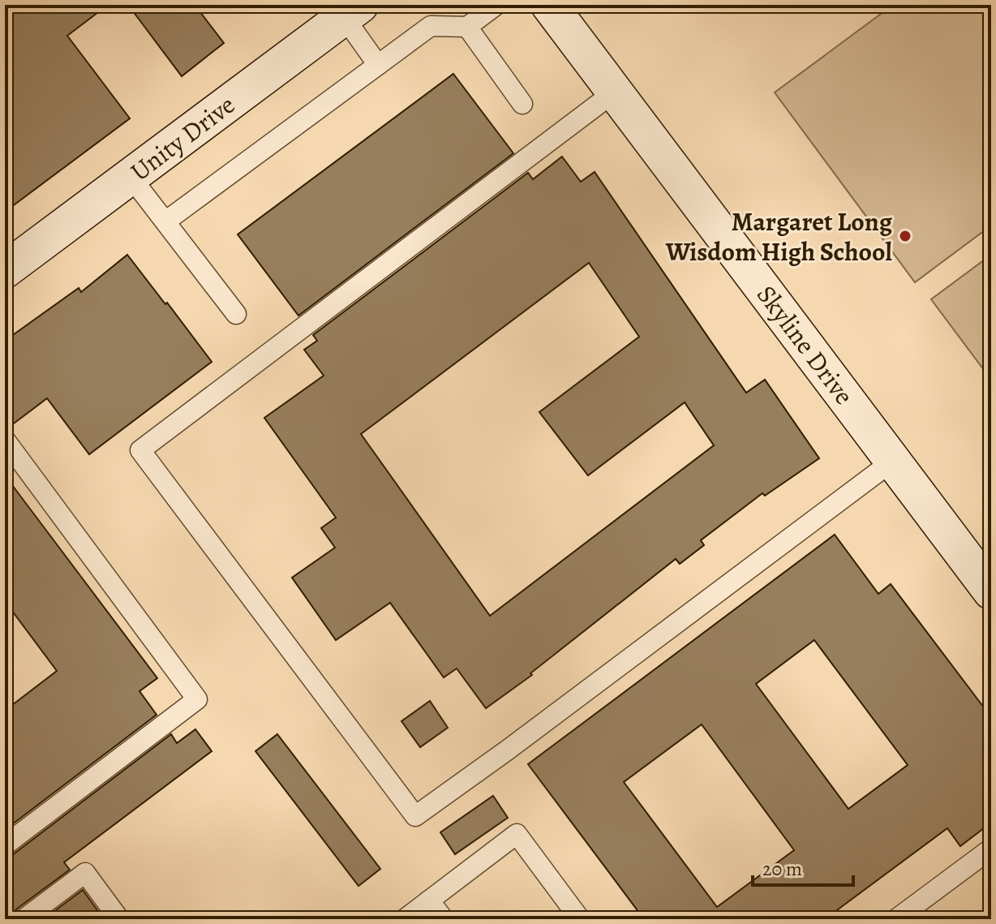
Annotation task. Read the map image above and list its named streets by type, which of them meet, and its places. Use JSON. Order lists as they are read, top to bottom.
{
  "streets": {
    "street": ["Unity Drive", "Skyline Drive"]
  },
  "places": ["Margaret Long Wisdom High School"],
  "scale_bar": "20 m"
}
